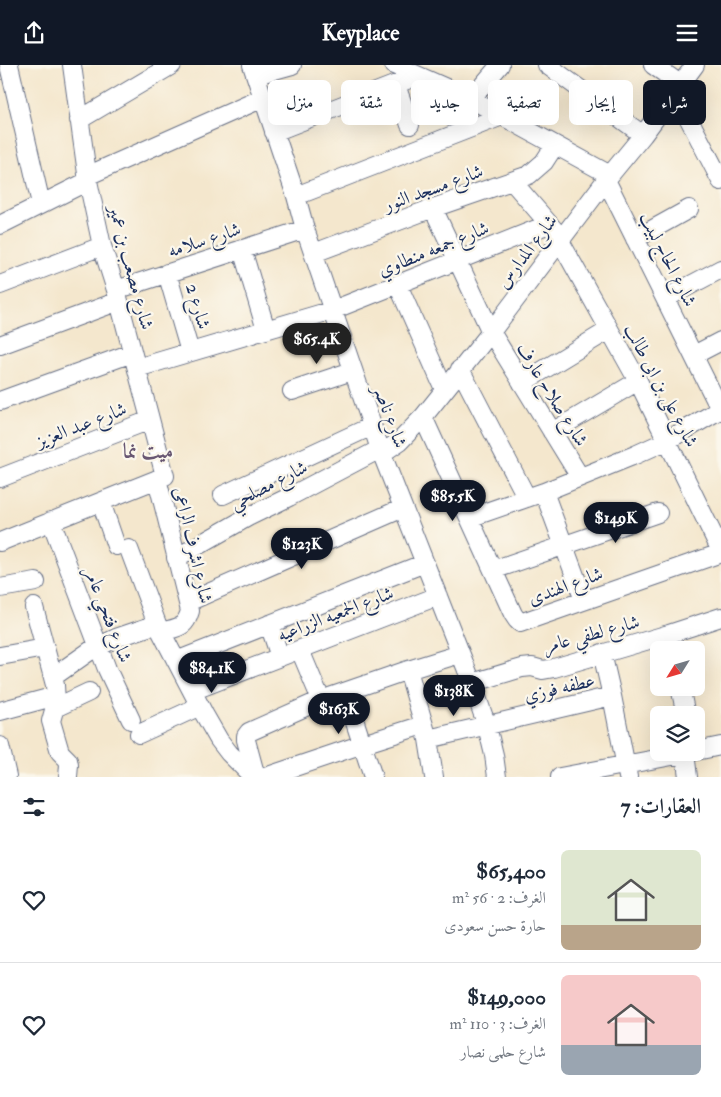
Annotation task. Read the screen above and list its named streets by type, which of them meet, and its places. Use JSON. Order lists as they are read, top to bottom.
{
  "streets": {
    "street": [
      "شارع مسجد النور",
      "شارع سلامه",
      "شارع جمعه منطاوي",
      "شارع المدارس",
      "شارع الحاج لبيب",
      "شارع مصعب بن عمير",
      "شارع 2",
      "شارع على بن ابى طالب",
      "شارع صلاح عارف",
      "شارع ناصر",
      "شارع عبد العزيز",
      "شارع مصلحي",
      "شارع اشرف الراعى",
      "شارع الهندى",
      "شارع الجمعيه الزراعيه",
      "شارع فتحي عامر",
      "شارع لطفي عامر",
      "عطفه فوزي"
    ]
  },
  "crossings": [
    ["شارع مسجد النور", "شارع على بن ابى طالب"],
    ["شارع مسجد النور", "شارع صلاح عارف"],
    ["شارع مسجد النور", "شارع ناصر"],
    ["شارع سلامه", "شارع مصعب بن عمير"],
    ["شارع سلامه", "شارع 2"],
    ["شارع سلامه", "شارع ناصر"],
    ["شارع جمعه منطاوي", "شارع مصعب بن عمير"],
    ["شارع جمعه منطاوي", "شارع 2"],
    ["شارع جمعه منطاوي", "شارع على بن ابى طالب"],
    ["شارع جمعه منطاوي", "شارع صلاح عارف"],
    ["شارع جمعه منطاوي", "شارع ناصر"],
    ["شارع المدارس", "شارع الحاج لبيب"],
    ["شارع المدارس", "شارع على بن ابى طالب"],
    ["شارع المدارس", "شارع صلاح عارف"],
    ["شارع المدارس", "شارع ناصر"],
    ["شارع المدارس", "شارع مصلحي"],
    ["شارع مصعب بن عمير", "شارع عبد العزيز"],
    ["شارع مصعب بن عمير", "شارع اشرف الراعى"],
    ["شارع على بن ابى طالب", "شارع الهندى"],
    ["شارع ناصر", "شارع مصلحي"],
    ["شارع ناصر", "شارع الجمعيه الزراعيه"],
    ["شارع ناصر", "شارع لطفي عامر"],
    ["شارع ناصر", "عطفه فوزي"],
    ["شارع مصلحي", "شارع اشرف الراعى"],
    ["شارع الجمعيه الزراعيه", "شارع فتحي عامر"]
  ],
  "districts": ["ميت نما"],
  "north": "bottom left",
  "page": {
    "header": "Keyplace",
    "chip": [
      "شراء",
      "إيجار",
      "تصفية",
      "جديد",
      "شقة",
      "منزل"
    ],
    "price": [
      "$65.4K",
      "$85.5K",
      "$149K",
      "$123K",
      "$84.1K",
      "$138K",
      "$163K"
    ],
    "heading": "العقارات: 7",
    "list": [
      {
        "name": "$65,400",
        "note": "الغرف: 2 · 56 m² · حارة حسن سعودى"
      },
      {
        "name": "$149,000",
        "note": "الغرف: 3 · 110 m² · شارع حلمى نصار"
      }
    ]
  }
}
